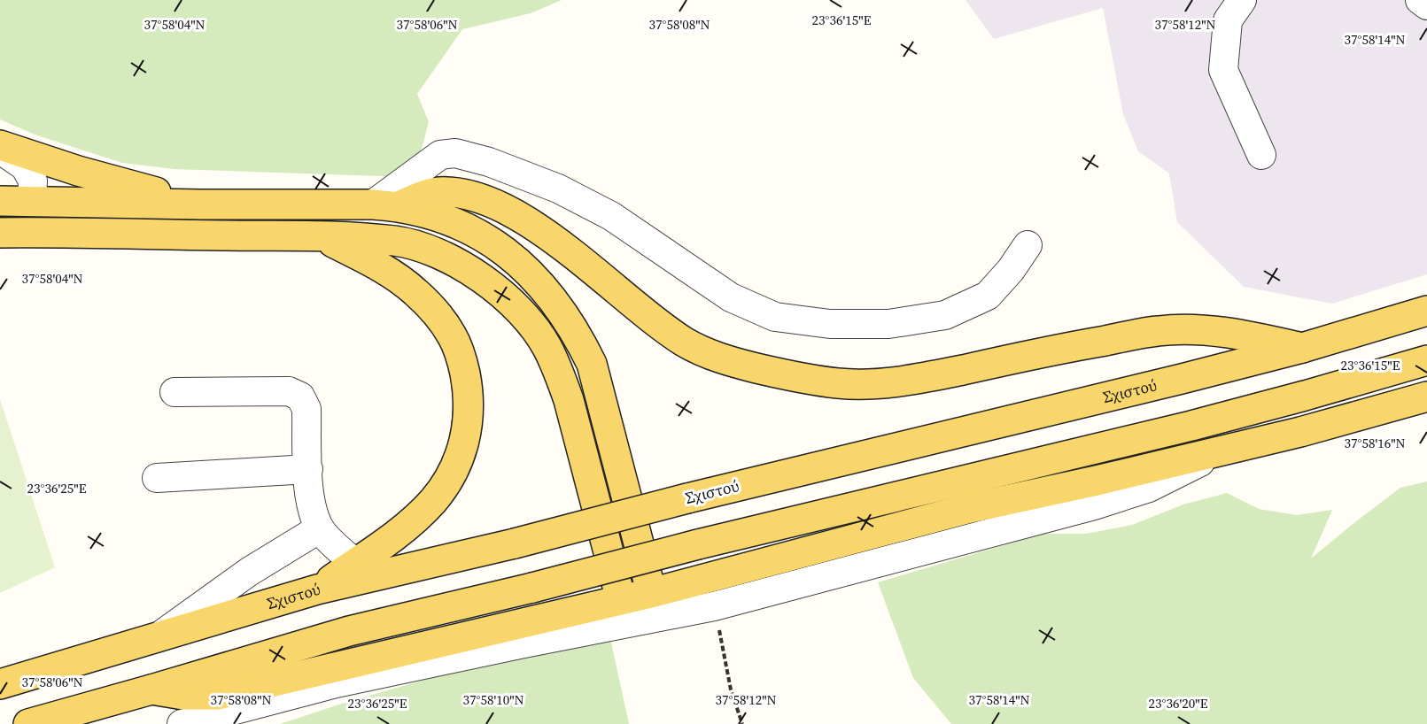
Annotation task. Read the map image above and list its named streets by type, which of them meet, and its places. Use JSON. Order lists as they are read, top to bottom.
{
  "streets": {
    "main road": ["Σχιστού"]
  },
  "coordinates": [
    "23°36'15\"E",
    "37°58'04\"N",
    "37°58'06\"N",
    "37°58'08\"N",
    "37°58'12\"N",
    "37°58'14\"N",
    "37°58'16\"N",
    "23°36'25\"E",
    "37°58'10\"N",
    "23°36'20\"E"
  ]
}
